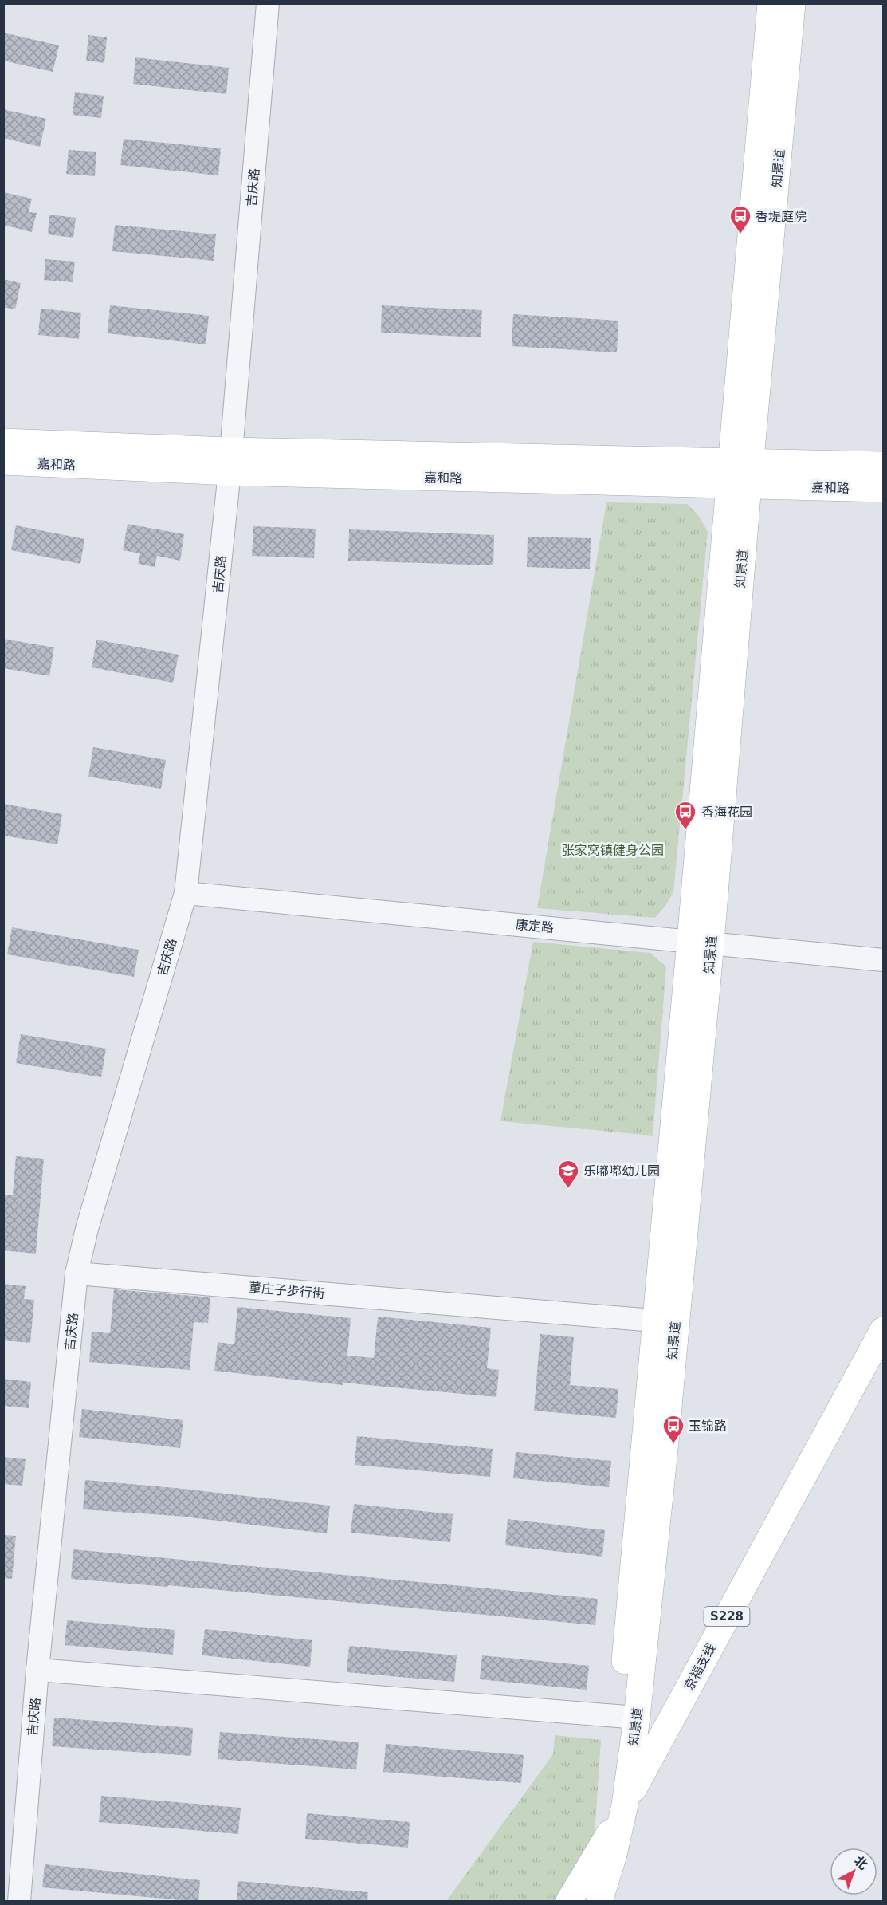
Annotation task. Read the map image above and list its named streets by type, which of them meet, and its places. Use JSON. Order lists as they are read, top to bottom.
{
  "streets": {
    "main road": [
      "知景道",
      "嘉和路",
      "S228",
      "京福支线"
    ],
    "street": ["吉庆路", "康定路", "董庄子步行街"]
  },
  "crossings": [
    ["知景道", "嘉和路"],
    ["知景道", "康定路"],
    ["知景道", "董庄子步行街"],
    ["知景道", "京福支线"],
    ["吉庆路", "嘉和路"],
    ["吉庆路", "康定路"],
    ["吉庆路", "董庄子步行街"]
  ],
  "parks": ["张家窝镇健身公园"],
  "places": {
    "bus stop": ["香堤庭院", "香海花园", "玉锦路"],
    "school or university": ["乐嘟嘟幼儿园"]
  },
  "north": "top right"
}
